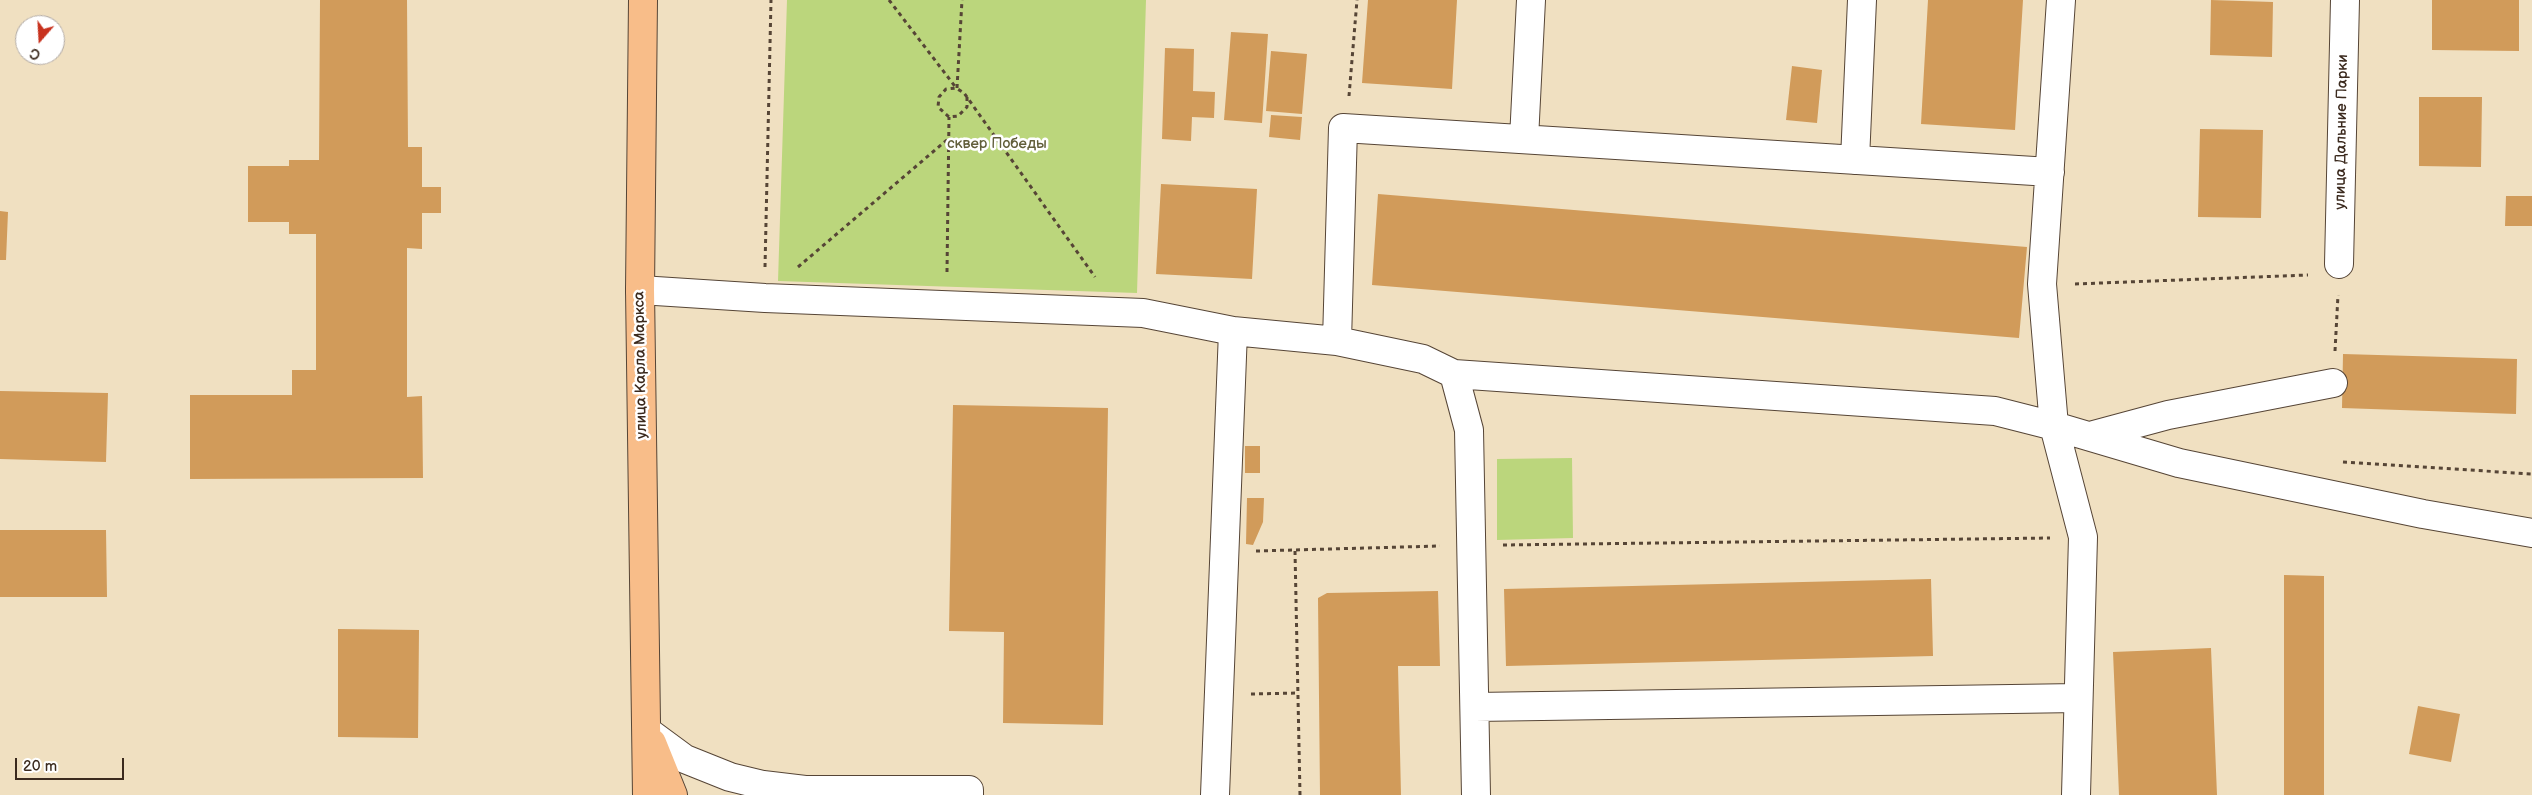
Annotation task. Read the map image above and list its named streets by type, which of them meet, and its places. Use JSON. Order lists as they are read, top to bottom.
{
  "streets": {
    "main road": ["улица Карла Маркса"],
    "street": ["улица Дальние Парки"]
  },
  "parks": ["сквер Победы"],
  "scale_bar": "20 m",
  "north": "bottom"
}
